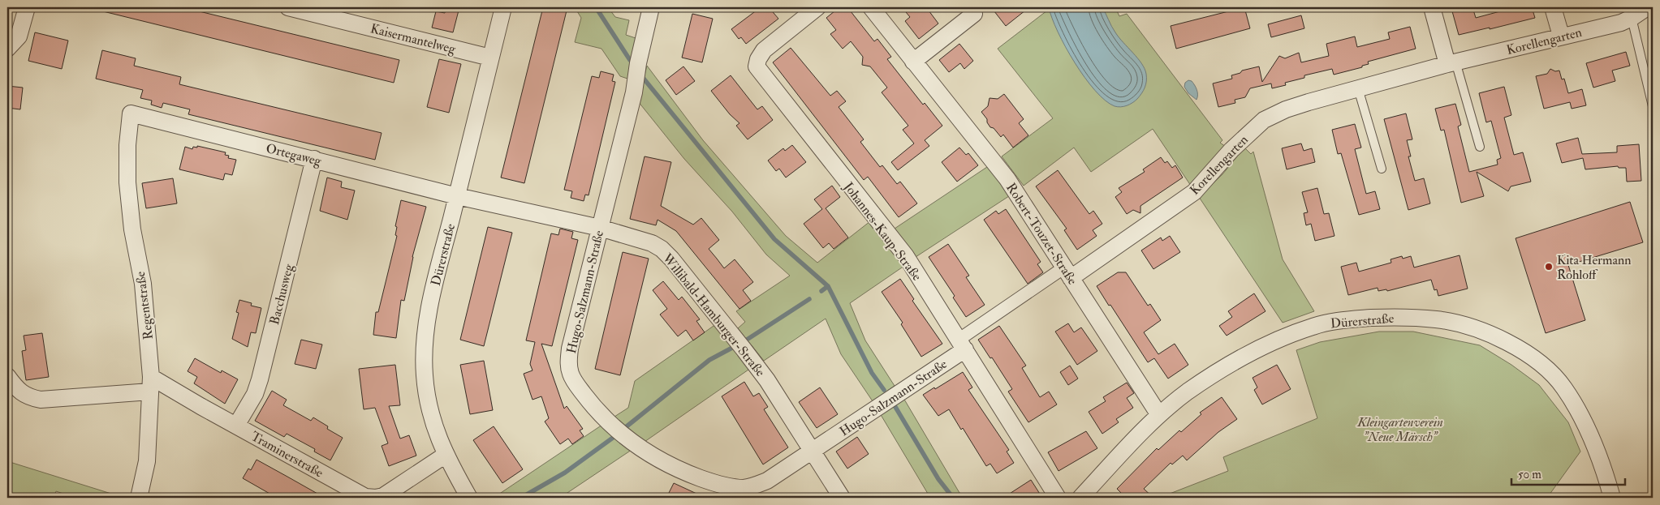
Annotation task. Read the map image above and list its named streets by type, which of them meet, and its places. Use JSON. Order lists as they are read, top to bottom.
{
  "streets": {
    "street": [
      "Kaisermantelweg",
      "Korellengarten",
      "Ortegaweg",
      "Johannes-Kaup-Straße",
      "Robert-Touzet-Straße",
      "Dürerstraße",
      "Hugo-Salzmann-Straße",
      "Bacchusweg",
      "Regentstraße",
      "Willibald-Hamburger-Straße",
      "Traminerstraße"
    ]
  },
  "crossings": [
    ["Kaisermantelweg", "Dürerstraße"],
    ["Korellengarten", "Robert-Touzet-Straße"],
    ["Ortegaweg", "Dürerstraße"],
    ["Ortegaweg", "Bacchusweg"],
    ["Ortegaweg", "Regentstraße"],
    ["Ortegaweg", "Willibald-Hamburger-Straße"],
    ["Johannes-Kaup-Straße", "Hugo-Salzmann-Straße"],
    ["Robert-Touzet-Straße", "Dürerstraße"],
    ["Dürerstraße", "Willibald-Hamburger-Straße"],
    ["Dürerstraße", "Traminerstraße"],
    ["Hugo-Salzmann-Straße", "Willibald-Hamburger-Straße"],
    ["Bacchusweg", "Traminerstraße"],
    ["Regentstraße", "Traminerstraße"]
  ],
  "parks": ["Kleingartenverein \"Neue Märsch\""],
  "places": ["Kita Hermann Rohloff"],
  "scale_bar": "50 m"
}
